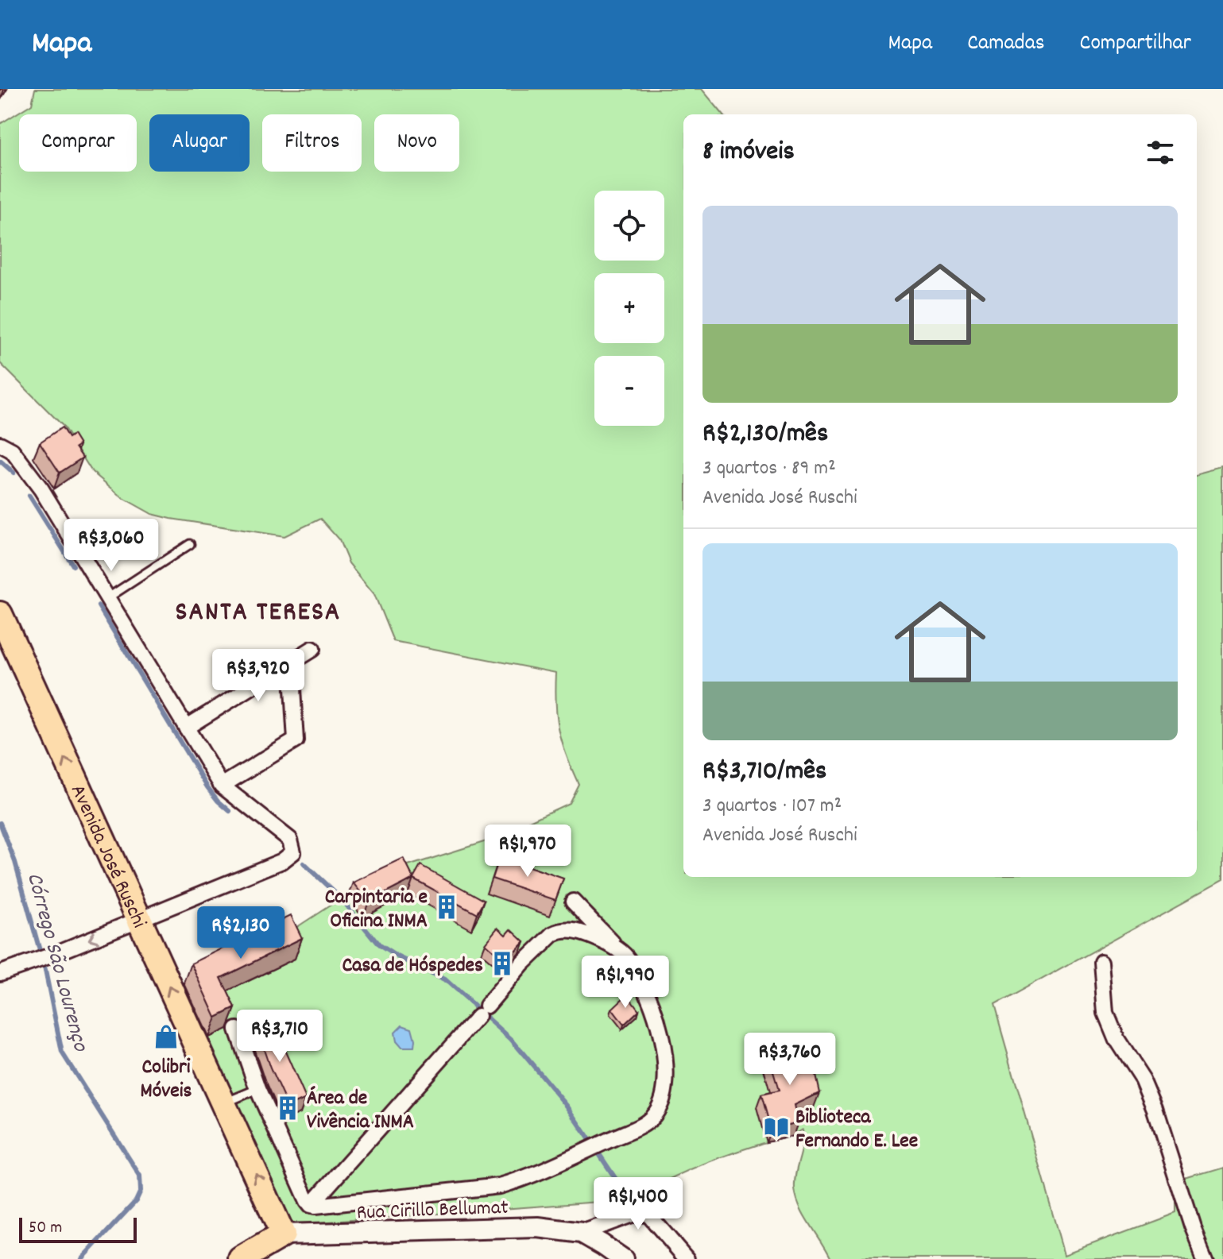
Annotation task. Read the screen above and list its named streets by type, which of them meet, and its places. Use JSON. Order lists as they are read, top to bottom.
{
  "streets": {
    "main road": ["Avenida José Ruschi"],
    "street": ["Rua Cirillo Bellumat"]
  },
  "crossings": [
    ["Avenida José Ruschi", "Rua Cirillo Bellumat"]
  ],
  "one_way": ["Avenida José Ruschi"],
  "districts": ["SANTA TERESA"],
  "water": ["Córrego São Lourenço"],
  "places": {
    "building": ["Carpintaria e Oficina INMA", "Casa de Hóspedes", "Área de Vivência INMA"],
    "shop": ["Colibri Móveis"],
    "library": ["Biblioteca Fernando E. Lee"]
  },
  "scale_bar": "50 m",
  "page": {
    "header": "Mapa",
    "nav": ["Mapa", "Camadas", "Compartilhar"],
    "chip": [
      "Comprar",
      "Alugar",
      "Filtros",
      "Novo"
    ],
    "heading": "8 imóveis",
    "map_buttons": ["+", "−"],
    "list": [
      {
        "name": "R$2,130/mês",
        "note": "3 quartos · 89 m² · Avenida José Ruschi"
      },
      {
        "name": "R$3,710/mês",
        "note": "3 quartos · 107 m² · Avenida José Ruschi"
      }
    ],
    "price": [
      "R$3,060",
      "R$3,920",
      "R$1,970",
      "R$2,130",
      "R$1,990",
      "R$3,710",
      "R$3,760",
      "R$1,400"
    ],
    "scale": "50 m"
  }
}
